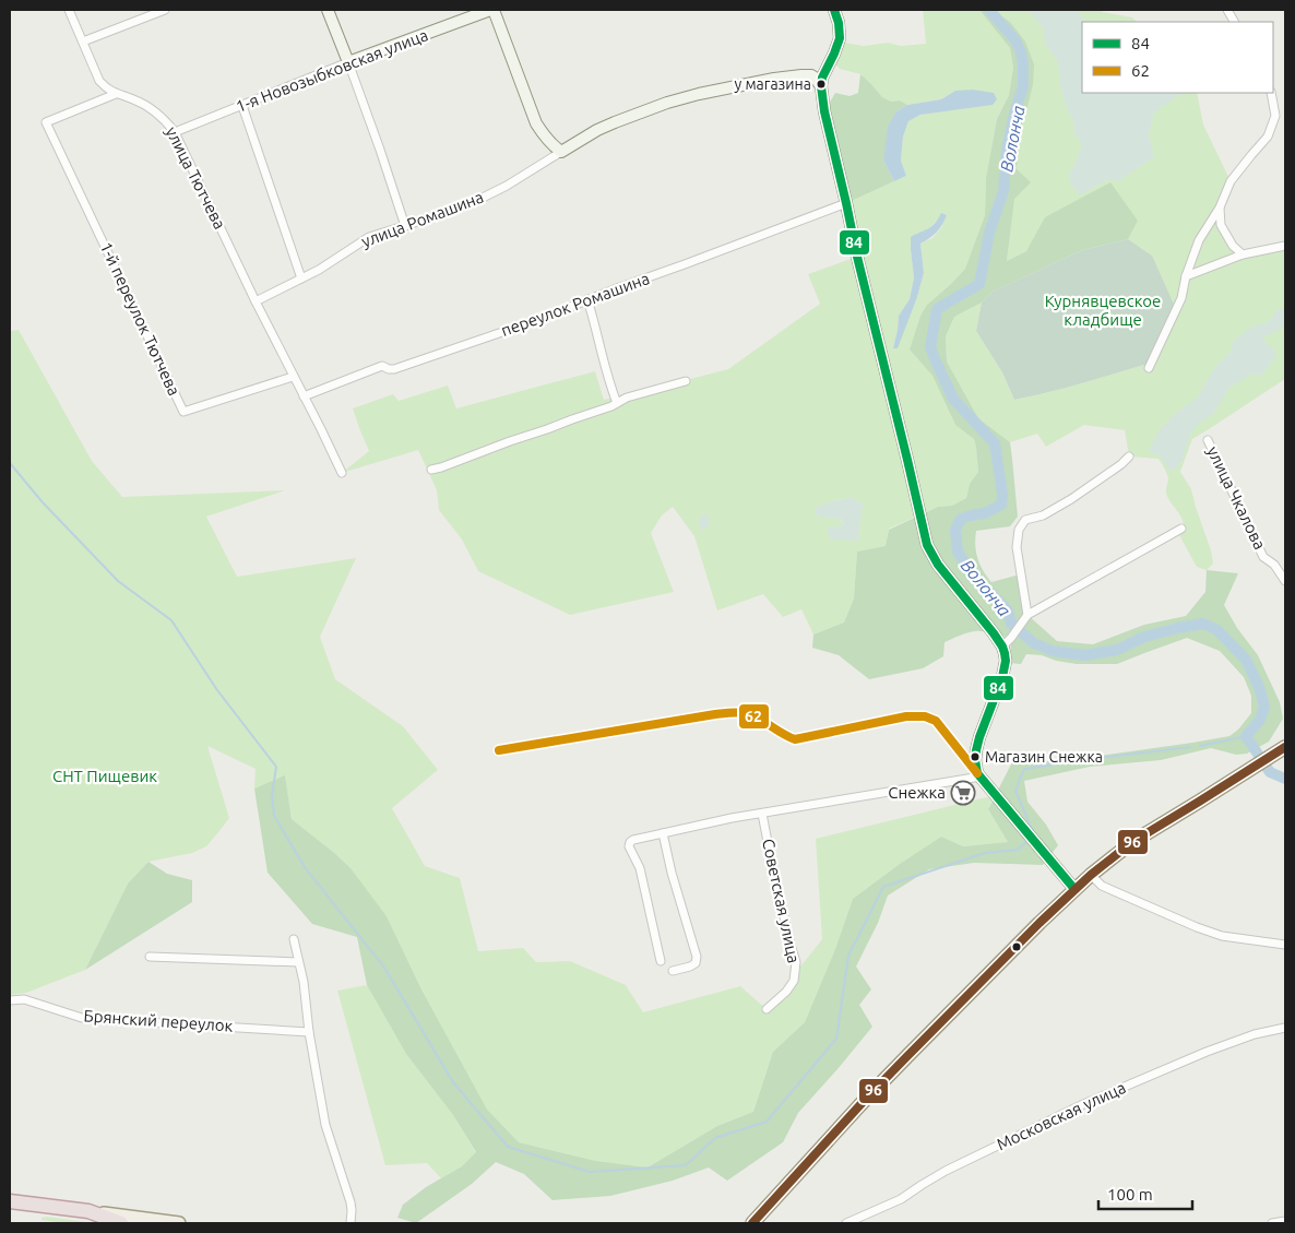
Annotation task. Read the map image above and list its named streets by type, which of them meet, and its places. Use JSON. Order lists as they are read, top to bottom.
{
  "streets": {
    "street": [
      "1-я Новозыбковская улица",
      "улица Тютчева",
      "улица Ромашина",
      "переулок Ромашина",
      "1-й переулок Тютчева",
      "улица Чкалова",
      "Советская улица",
      "Брянский переулок",
      "Московская улица"
    ]
  },
  "crossings": [
    ["1-я Новозыбковская улица", "улица Тютчева"],
    ["улица Тютчева", "улица Ромашина"],
    ["улица Тютчева", "переулок Ромашина"],
    ["улица Тютчева", "1-й переулок Тютчева"]
  ],
  "water": ["Волонча"],
  "parks": ["Курнявцевское кладбище", "СНТ Пищевик"],
  "places": {
    "other": ["у магазина", "Магазин Снежка"],
    "supermarket": ["Снежка"]
  },
  "lines": ["transit line 84", "transit line 62", "transit line 96"],
  "legend": ["84", "62"],
  "scale_bar": "100 m"
}
